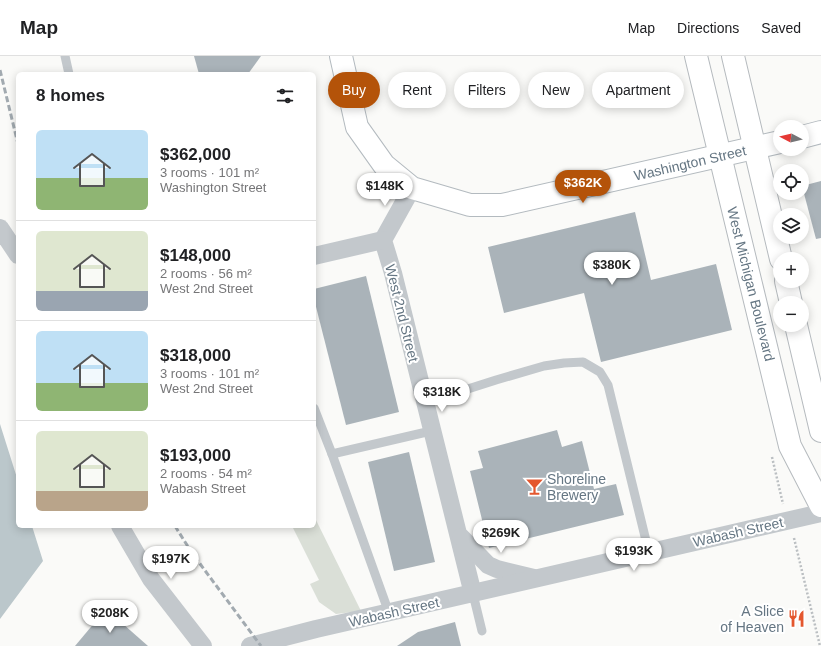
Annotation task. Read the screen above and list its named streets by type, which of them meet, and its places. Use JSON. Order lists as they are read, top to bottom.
{
  "streets": {
    "main road": ["Washington Street", "West Michigan Boulevard"],
    "street": ["West 2nd Street", "Wabash Street"]
  },
  "crossings": [
    ["Washington Street", "West Michigan Boulevard"],
    ["West 2nd Street", "Wabash Street"]
  ],
  "places": {
    "bar": ["Shoreline Brewery"],
    "restaurant": ["A Slice of Heaven"]
  },
  "north": "left",
  "page": {
    "header": "Map",
    "nav": ["Map", "Directions", "Saved"],
    "chip": [
      "Buy",
      "Rent",
      "Filters",
      "New",
      "Apartment"
    ],
    "heading": "8 homes",
    "map_buttons": ["+", "−"],
    "list": [
      {
        "name": "$362,000",
        "note": "3 rooms · 101 m² · Washington Street"
      },
      {
        "name": "$148,000",
        "note": "2 rooms · 56 m² · West 2nd Street"
      },
      {
        "name": "$318,000",
        "note": "3 rooms · 101 m² · West 2nd Street"
      },
      {
        "name": "$193,000",
        "note": "2 rooms · 54 m² · Wabash Street"
      }
    ],
    "price": [
      "$362K",
      "$148K",
      "$380K",
      "$318K",
      "$269K",
      "$193K",
      "$197K",
      "$208K"
    ]
  }
}
